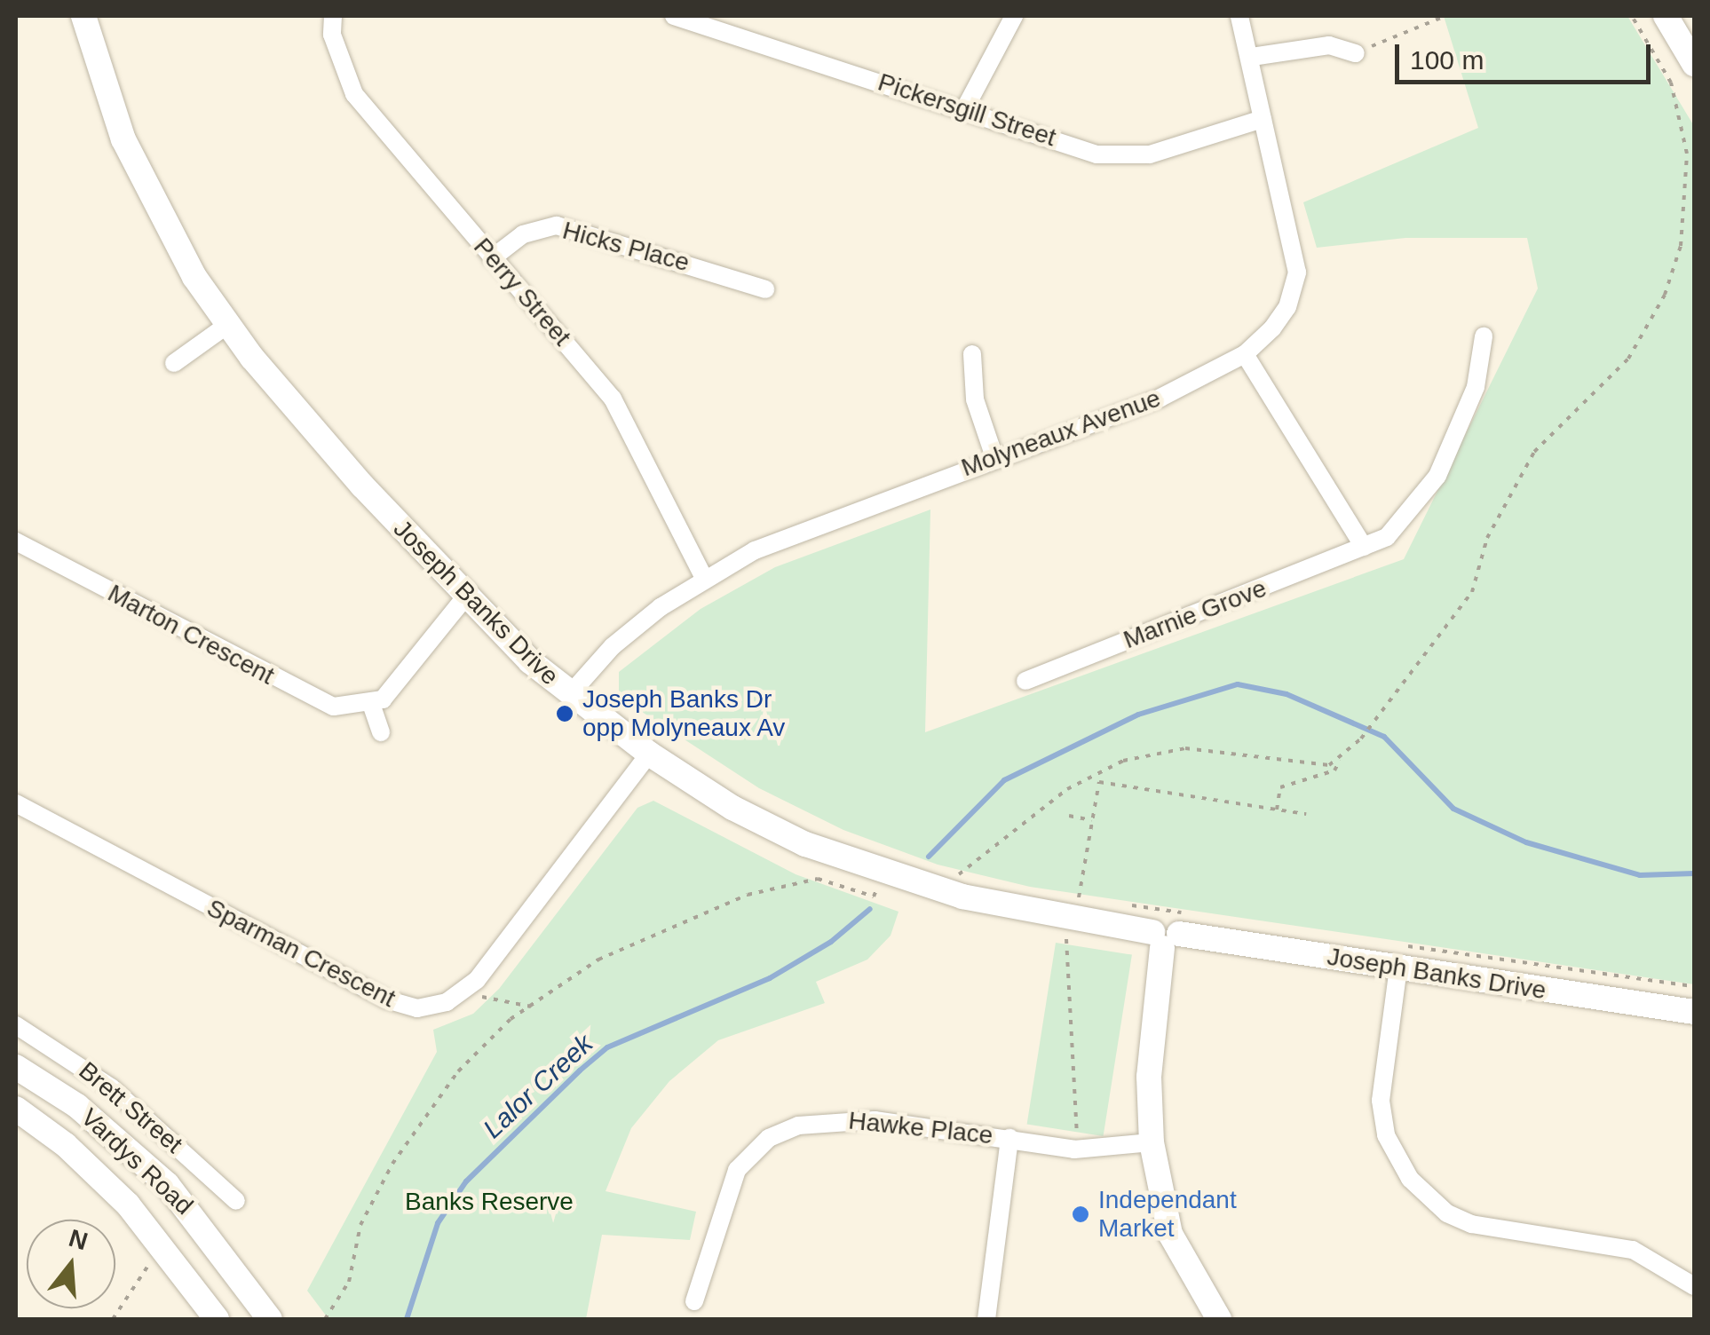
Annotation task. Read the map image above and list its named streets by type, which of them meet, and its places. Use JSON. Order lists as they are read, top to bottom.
{
  "streets": {
    "street": [
      "Pickersgill Street",
      "Hicks Place",
      "Perry Street",
      "Molyneaux Avenue",
      "Joseph Banks Drive",
      "Marnie Grove",
      "Marton Crescent",
      "Sparman Crescent",
      "Brett Street",
      "Hawke Place",
      "Vardys Road"
    ]
  },
  "crossings": [
    ["Pickersgill Street", "Molyneaux Avenue"],
    ["Hicks Place", "Perry Street"],
    ["Perry Street", "Molyneaux Avenue"],
    ["Molyneaux Avenue", "Joseph Banks Drive"]
  ],
  "water": ["Lalor Creek"],
  "parks": ["Banks Reserve"],
  "places": ["Joseph Banks Dr opp Molyneaux Av", "Independant Market"],
  "scale_bar": "100 m",
  "north": "top"
}
